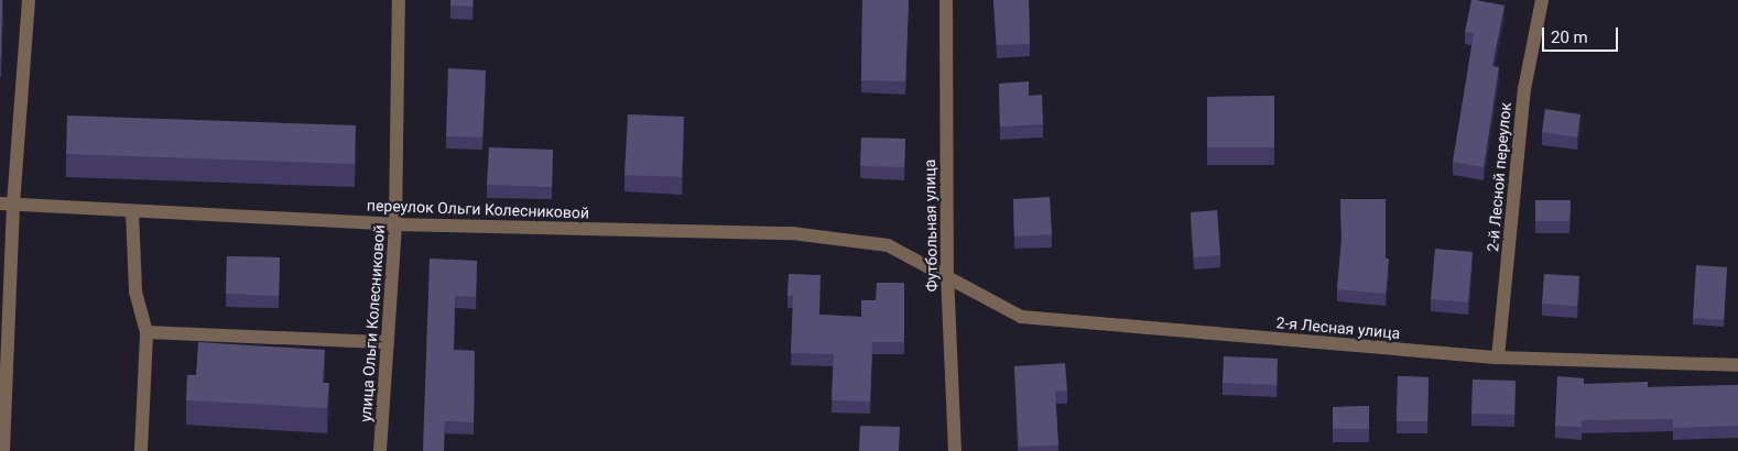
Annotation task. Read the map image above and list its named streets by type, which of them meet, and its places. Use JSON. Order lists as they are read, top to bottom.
{
  "streets": {
    "street": [
      "2-й Лесной переулок",
      "переулок Ольги Колесниковой",
      "Футбольная улица",
      "улица Ольги Колесниковой",
      "2-я Лесная улица"
    ]
  },
  "crossings": [
    ["2-й Лесной переулок", "2-я Лесная улица"],
    ["переулок Ольги Колесниковой", "Футбольная улица"],
    ["переулок Ольги Колесниковой", "улица Ольги Колесниковой"],
    ["переулок Ольги Колесниковой", "2-я Лесная улица"],
    ["Футбольная улица", "2-я Лесная улица"]
  ],
  "scale_bar": "20 m"
}
